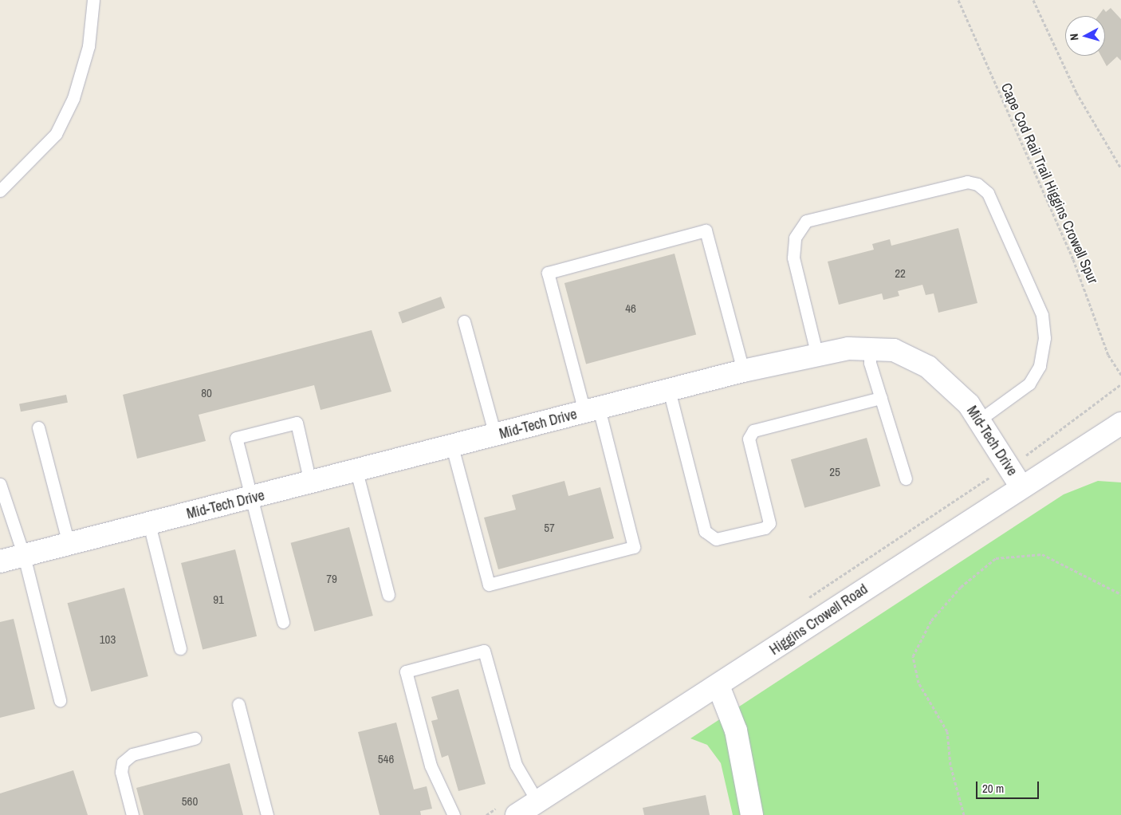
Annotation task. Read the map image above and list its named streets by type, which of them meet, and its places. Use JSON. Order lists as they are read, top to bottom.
{
  "streets": {
    "street": ["Mid-Tech Drive", "Higgins Crowell Road"],
    "path": ["Cape Cod Rail Trail Higgins Crowell Spur"]
  },
  "crossings": [
    ["Mid-Tech Drive", "Higgins Crowell Road"]
  ],
  "house_numbers": [
    "22",
    "46",
    "80",
    "25",
    "57",
    "79",
    "91",
    "103",
    "546",
    "560"
  ],
  "scale_bar": "20 m",
  "north": "left"
}
